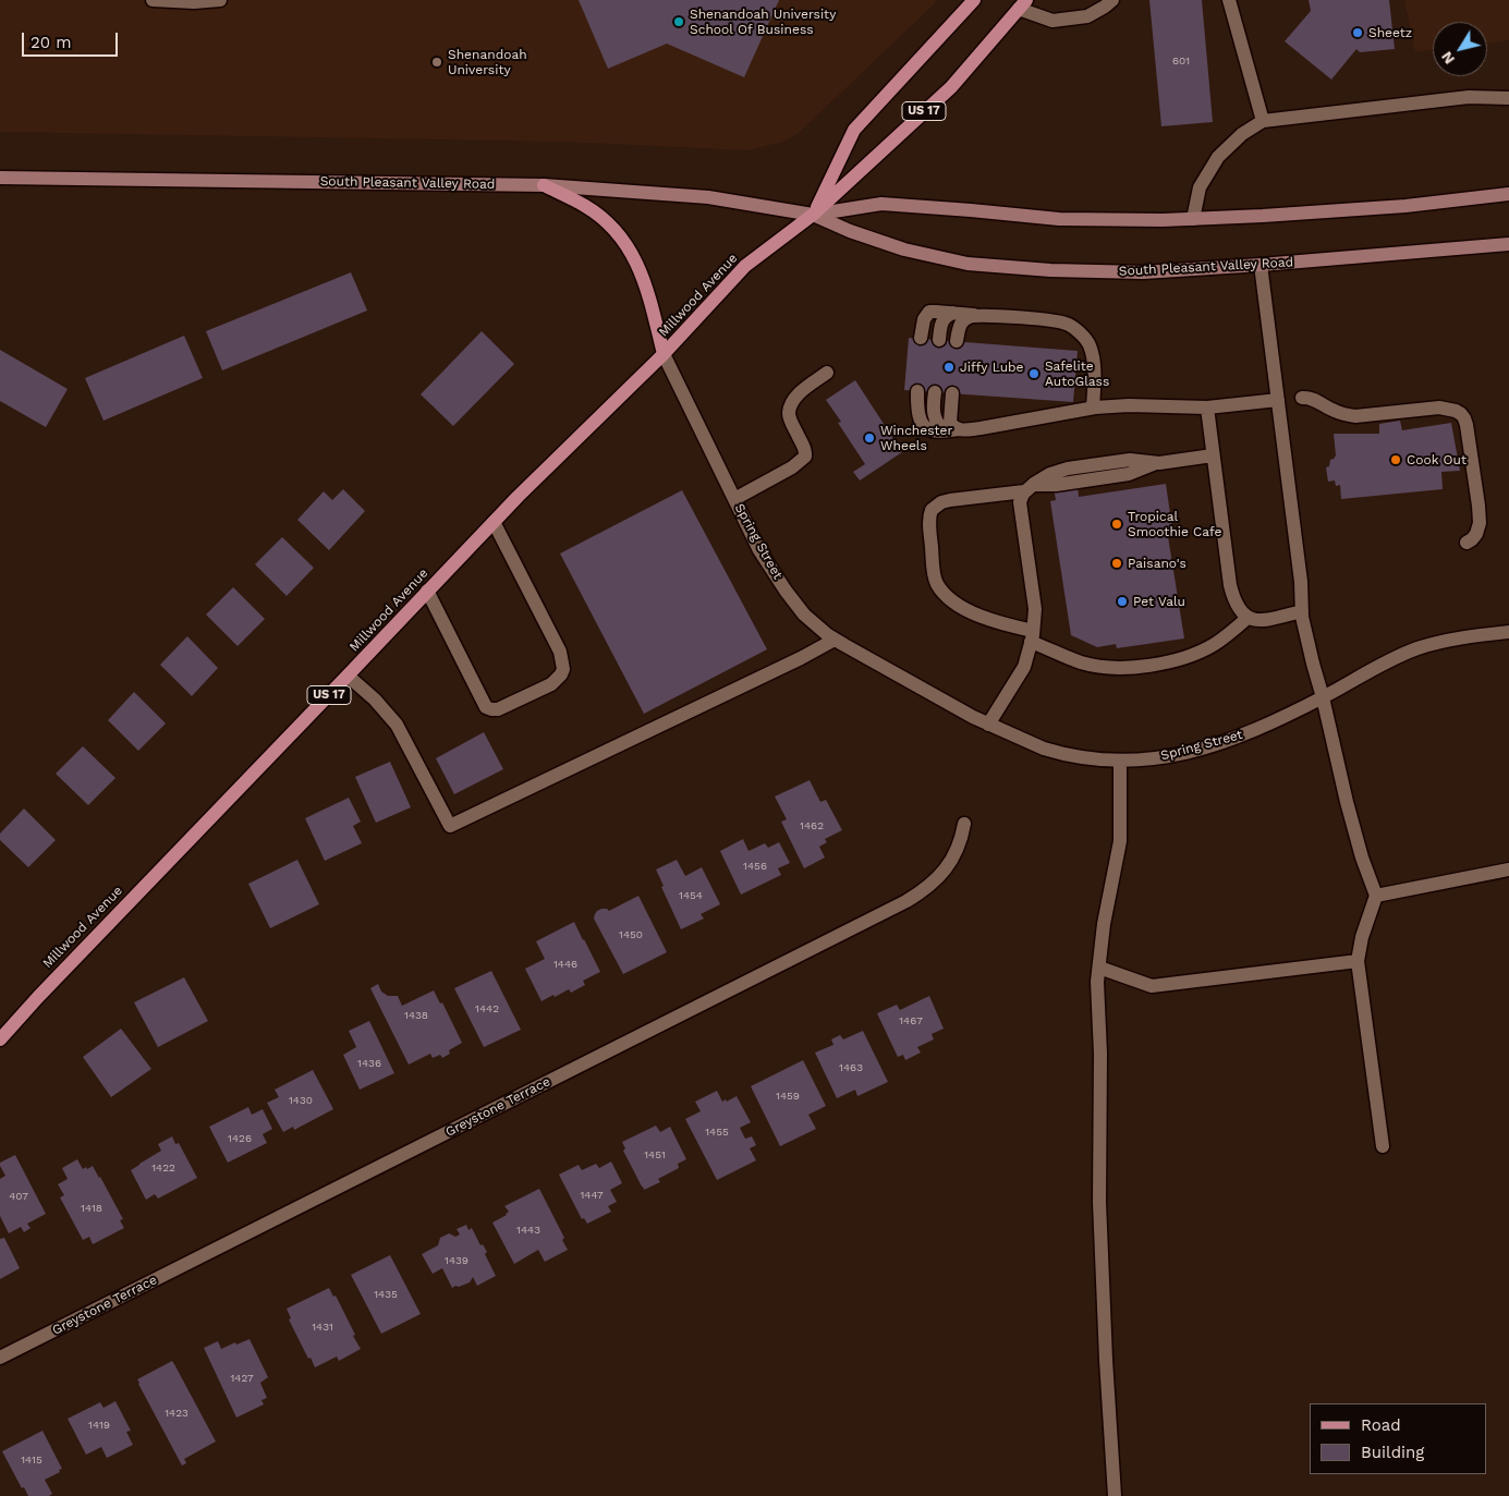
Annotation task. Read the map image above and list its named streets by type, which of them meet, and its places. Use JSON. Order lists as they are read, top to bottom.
{
  "streets": {
    "main road": ["US 17", "South Pleasant Valley Road", "Millwood Avenue"],
    "street": ["Spring Street", "Greystone Terrace"]
  },
  "crossings": [
    ["South Pleasant Valley Road", "Millwood Avenue"],
    ["Millwood Avenue", "Spring Street"]
  ],
  "places": [
    "Shenandoah University School Of Business",
    "Sheetz",
    "Shenandoah University",
    "Jiffy Lube",
    "Safelite AutoGlass",
    "Winchester Wheels",
    "Cook Out",
    "Tropical Smoothie Cafe",
    "Paisano's",
    "Pet Valu"
  ],
  "house_numbers": [
    "601",
    "1462",
    "1456",
    "1454",
    "1450",
    "1446",
    "1442",
    "1438",
    "1467",
    "1436",
    "1463",
    "1459",
    "1430",
    "1455",
    "1426",
    "1451",
    "1422",
    "1447",
    "407",
    "1418",
    "1443",
    "1439",
    "1435",
    "1431",
    "1427",
    "1423",
    "1419",
    "1415"
  ],
  "legend": ["Road", "Building"],
  "scale_bar": "20 m",
  "north": "bottom left"
}
